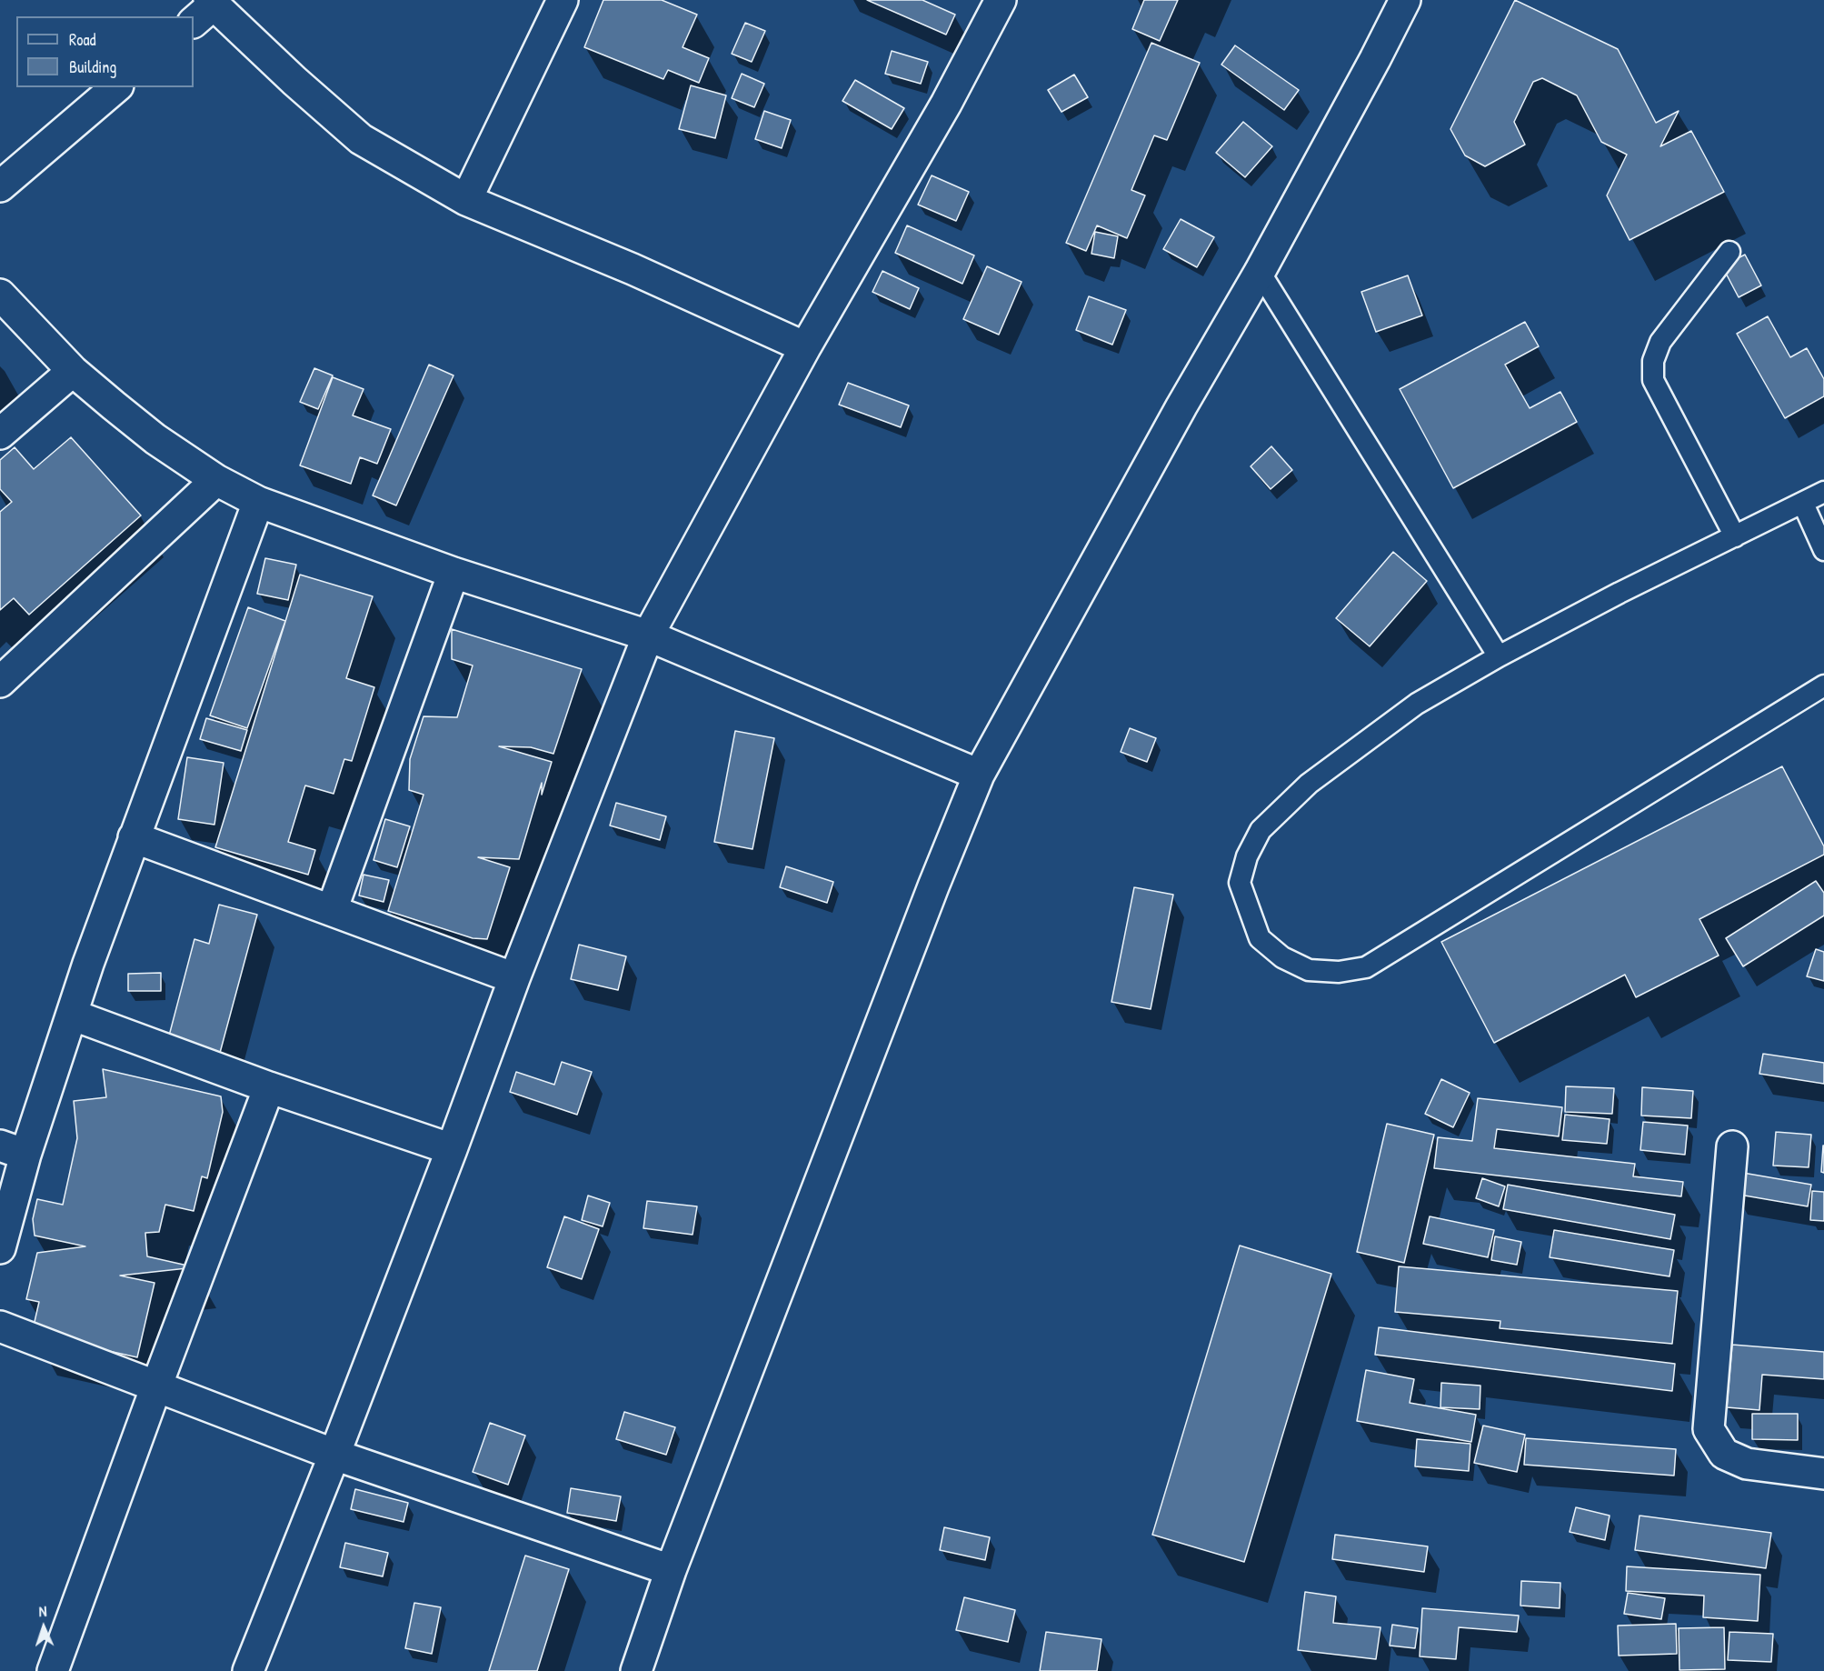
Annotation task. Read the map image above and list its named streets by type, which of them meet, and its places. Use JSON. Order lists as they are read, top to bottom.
{
  "legend": ["Road", "Building"],
  "north": "top"
}
